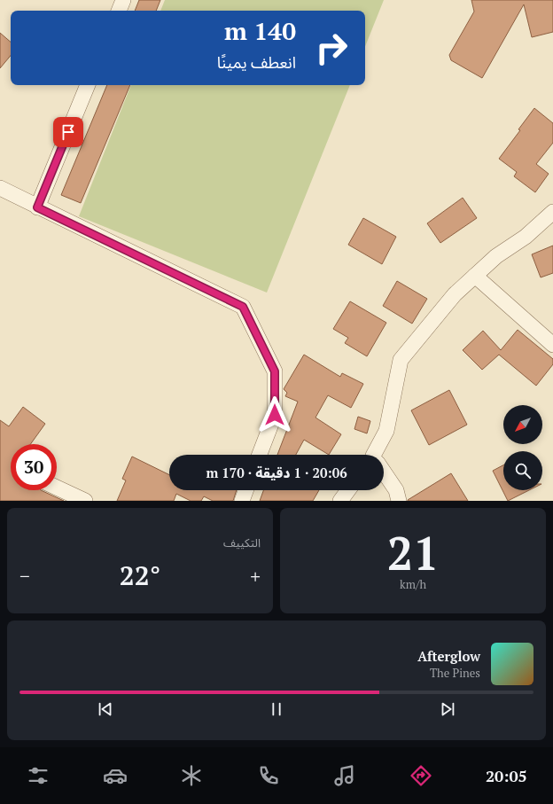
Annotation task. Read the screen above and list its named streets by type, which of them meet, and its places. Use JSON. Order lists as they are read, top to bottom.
{
  "north": "bottom left",
  "page": {
    "turn": ["140 m", "انعطف يمينًا"],
    "limit": "30",
    "trip": "20:06 · 1 دقيقة · 170 m",
    "tile": [
      ["21", "km/h"],
      "التكييف"
    ],
    "heat": ["−", "22°", "+"],
    "song": ["Afterglow", "The Pines"],
    "tabs": "20:05"
  }
}
